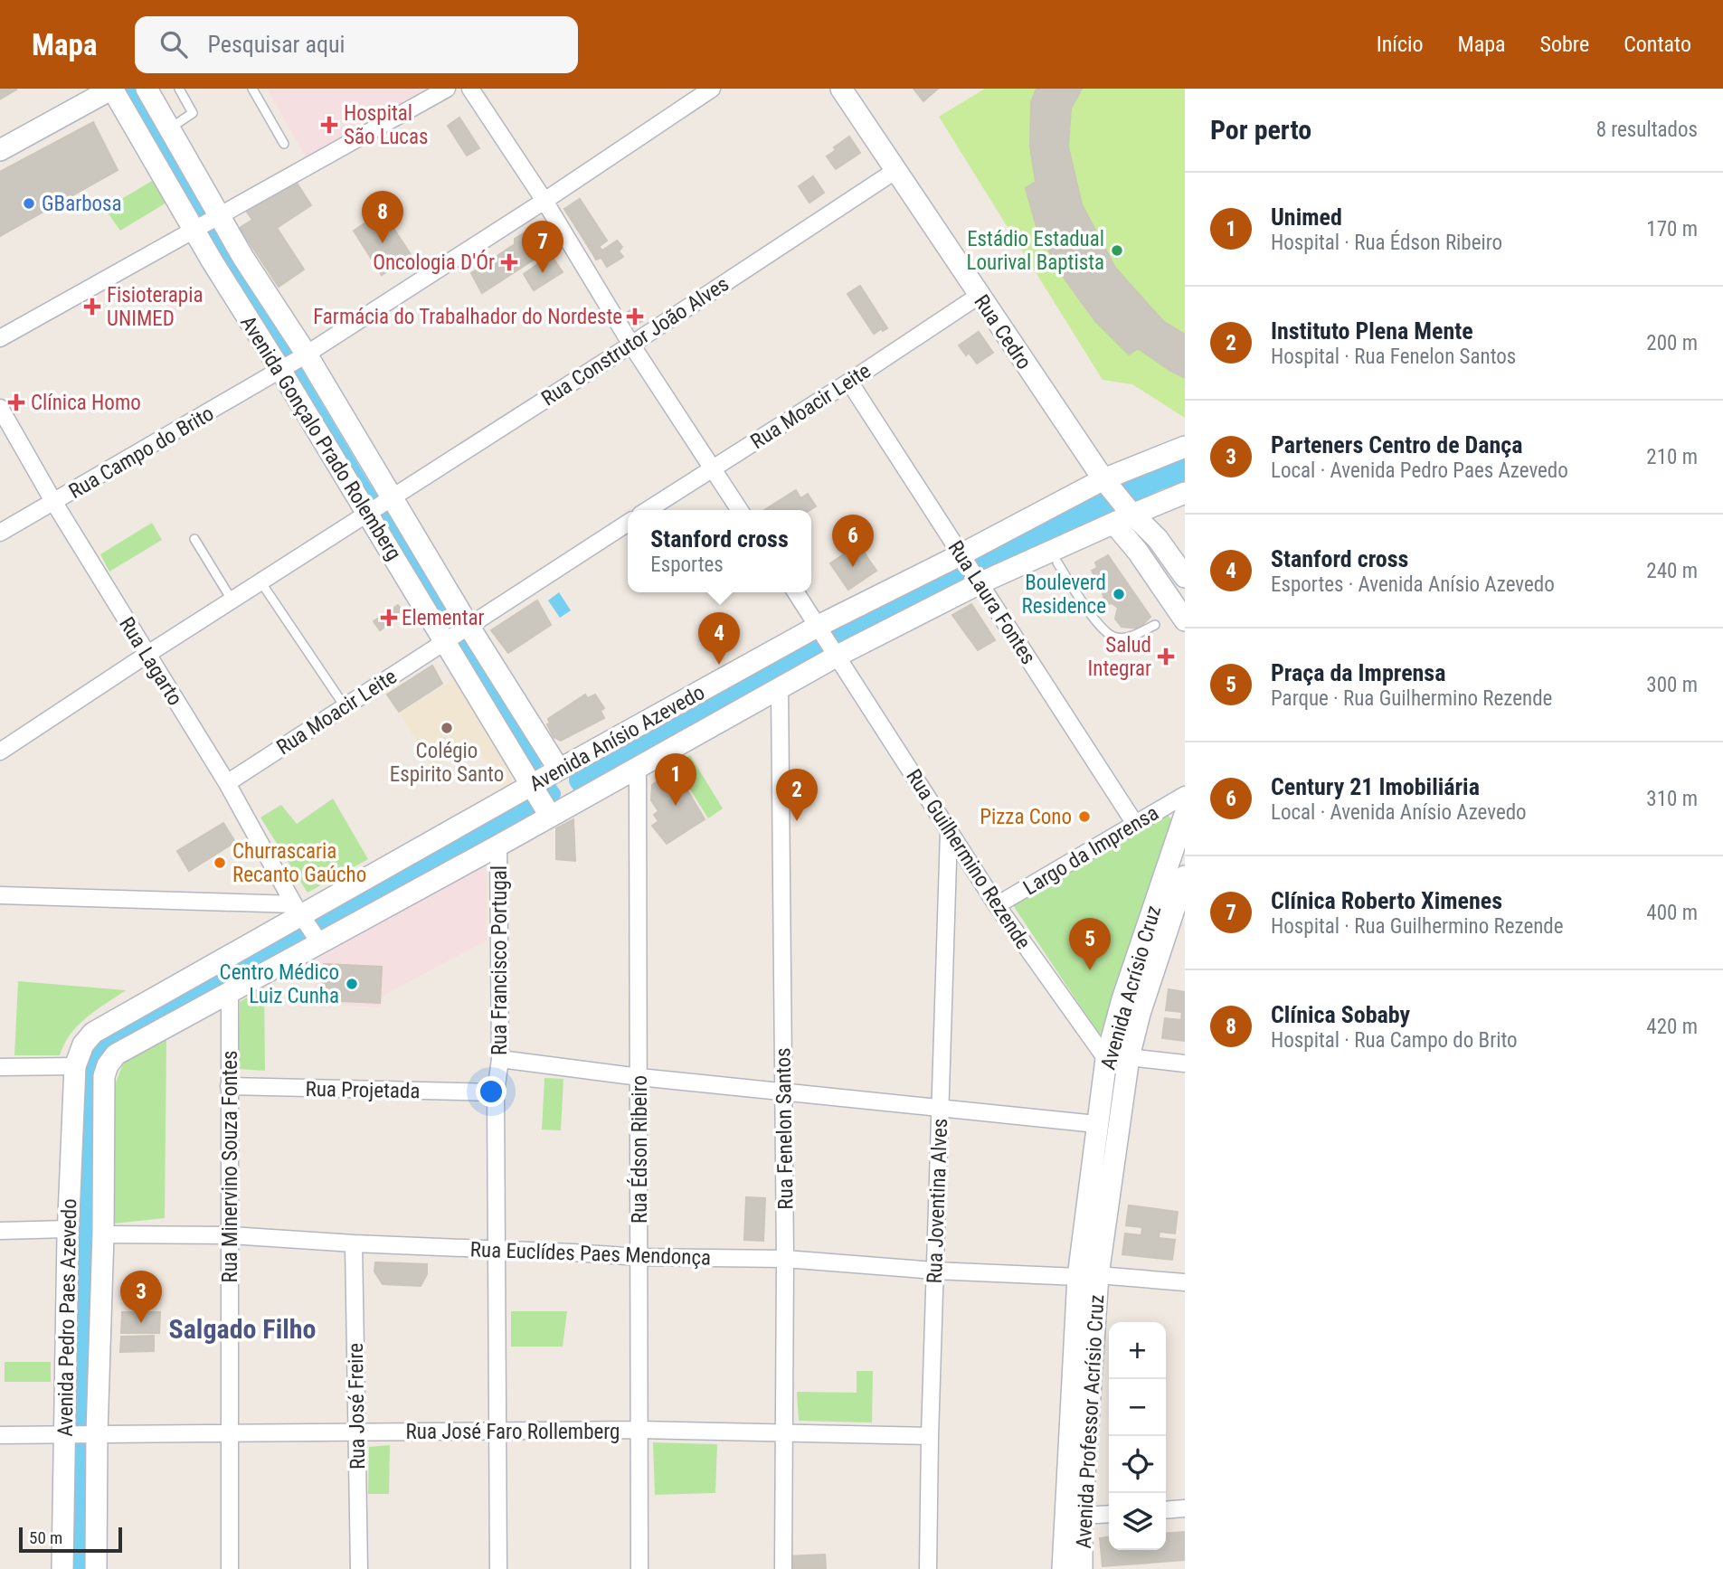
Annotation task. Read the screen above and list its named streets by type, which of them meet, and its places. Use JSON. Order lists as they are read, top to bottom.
{
  "streets": {
    "street": [
      "Rua Cedro",
      "Rua Construtor João Alves",
      "Rua Moacir Leite",
      "Avenida Gonçalo Prado Rolemberg",
      "Rua Campo do Brito",
      "Rua Laura Fontes",
      "Rua Lagarto",
      "Avenida Anísio Azevedo",
      "Largo da Imprensa",
      "Rua Guilhermino Rezende",
      "Rua Francisco Portugal",
      "Avenida Acrísio Cruz",
      "Rua Projetada",
      "Rua Fenelon Santos",
      "Rua Édson Ribeiro",
      "Rua Minervino Souza Fontes",
      "Rua Joventina Alves",
      "Rua Euclídes Paes Mendonça",
      "Avenida Pedro Paes Azevedo",
      "Rua José Freire",
      "Avenida Professor Acrísio Cruz",
      "Rua José Faro Rollemberg"
    ]
  },
  "crossings": [
    ["Rua Cedro", "Rua Construtor João Alves"],
    ["Rua Cedro", "Rua Moacir Leite"],
    ["Rua Cedro", "Avenida Anísio Azevedo"],
    ["Rua Construtor João Alves", "Avenida Gonçalo Prado Rolemberg"],
    ["Rua Construtor João Alves", "Rua Lagarto"],
    ["Rua Moacir Leite", "Avenida Gonçalo Prado Rolemberg"],
    ["Rua Moacir Leite", "Rua Laura Fontes"],
    ["Rua Moacir Leite", "Rua Lagarto"],
    ["Avenida Gonçalo Prado Rolemberg", "Rua Campo do Brito"],
    ["Avenida Gonçalo Prado Rolemberg", "Avenida Anísio Azevedo"],
    ["Rua Campo do Brito", "Rua Lagarto"],
    ["Rua Laura Fontes", "Avenida Anísio Azevedo"],
    ["Rua Laura Fontes", "Largo da Imprensa"],
    ["Rua Lagarto", "Avenida Anísio Azevedo"],
    ["Avenida Anísio Azevedo", "Rua Guilhermino Rezende"],
    ["Avenida Anísio Azevedo", "Rua Francisco Portugal"],
    ["Avenida Anísio Azevedo", "Rua Fenelon Santos"],
    ["Avenida Anísio Azevedo", "Rua Édson Ribeiro"],
    ["Avenida Anísio Azevedo", "Rua Minervino Souza Fontes"],
    ["Avenida Anísio Azevedo", "Avenida Pedro Paes Azevedo"],
    ["Largo da Imprensa", "Rua Guilhermino Rezende"],
    ["Rua Guilhermino Rezende", "Avenida Acrísio Cruz"],
    ["Rua Guilhermino Rezende", "Rua Joventina Alves"],
    ["Rua Francisco Portugal", "Rua Projetada"],
    ["Rua Francisco Portugal", "Rua Euclídes Paes Mendonça"],
    ["Rua Francisco Portugal", "Rua José Faro Rollemberg"],
    ["Avenida Acrísio Cruz", "Rua Euclídes Paes Mendonça"],
    ["Avenida Acrísio Cruz", "Avenida Professor Acrísio Cruz"],
    ["Rua Projetada", "Rua Minervino Souza Fontes"],
    ["Rua Fenelon Santos", "Rua Euclídes Paes Mendonça"],
    ["Rua Fenelon Santos", "Rua José Faro Rollemberg"],
    ["Rua Édson Ribeiro", "Rua Euclídes Paes Mendonça"],
    ["Rua Édson Ribeiro", "Rua José Faro Rollemberg"],
    ["Rua Minervino Souza Fontes", "Rua Euclídes Paes Mendonça"],
    ["Rua Minervino Souza Fontes", "Rua José Faro Rollemberg"],
    ["Rua Joventina Alves", "Rua Euclídes Paes Mendonça"],
    ["Rua Joventina Alves", "Rua José Faro Rollemberg"],
    ["Rua Euclídes Paes Mendonça", "Avenida Pedro Paes Azevedo"],
    ["Rua Euclídes Paes Mendonça", "Rua José Freire"],
    ["Rua Euclídes Paes Mendonça", "Avenida Professor Acrísio Cruz"],
    ["Avenida Pedro Paes Azevedo", "Rua José Faro Rollemberg"],
    ["Rua José Freire", "Rua José Faro Rollemberg"]
  ],
  "districts": ["Salgado Filho"],
  "places": {
    "health": [
      "Hospital São Lucas",
      "Oncologia D'Ór",
      "Fisioterapia UNIMED",
      "Farmácia do Trabalhador do Nordeste",
      "Clínica Homo",
      "Elementar",
      "Salud Integrar"
    ],
    "other": [
      "GBarbosa",
      "Estádio Estadual Lourival Baptista",
      "Bouleverd Residence",
      "Colégio Espirito Santo",
      "Pizza Cono",
      "Churrascaria Recanto Gaúcho",
      "Centro Médico Luiz Cunha"
    ]
  },
  "scale_bar": "50 m",
  "page": {
    "header": "Mapa",
    "search": "Pesquisar aqui",
    "nav": [
      "Início",
      "Mapa",
      "Sobre",
      "Contato"
    ],
    "heading": ["Por perto", "8 resultados"],
    "list": [
      {
        "mark": "1",
        "name": "Unimed",
        "note": "Hospital · Rua Édson Ribeiro",
        "value": "170 m"
      },
      {
        "mark": "2",
        "name": "Instituto Plena Mente",
        "note": "Hospital · Rua Fenelon Santos",
        "value": "200 m"
      },
      {
        "mark": "3",
        "name": "Parteners Centro de Dança",
        "note": "Local · Avenida Pedro Paes Azevedo",
        "value": "210 m"
      },
      {
        "mark": "4",
        "name": "Stanford cross",
        "note": "Esportes · Avenida Anísio Azevedo",
        "value": "240 m"
      },
      {
        "mark": "5",
        "name": "Praça da Imprensa",
        "note": "Parque · Rua Guilhermino Rezende",
        "value": "300 m"
      },
      {
        "mark": "6",
        "name": "Century 21 Imobiliária",
        "note": "Local · Avenida Anísio Azevedo",
        "value": "310 m"
      },
      {
        "mark": "7",
        "name": "Clínica Roberto Ximenes",
        "note": "Hospital · Rua Guilhermino Rezende",
        "value": "400 m"
      },
      {
        "mark": "8",
        "name": "Clínica Sobaby",
        "note": "Hospital · Rua Campo do Brito",
        "value": "420 m"
      }
    ],
    "pins": [
      "8",
      "7",
      "6",
      "4",
      "1",
      "2",
      "5",
      "3"
    ],
    "popup": ["Stanford cross", "Esportes"],
    "map_buttons": ["+", "−"],
    "scale": "50 m"
  }
}
